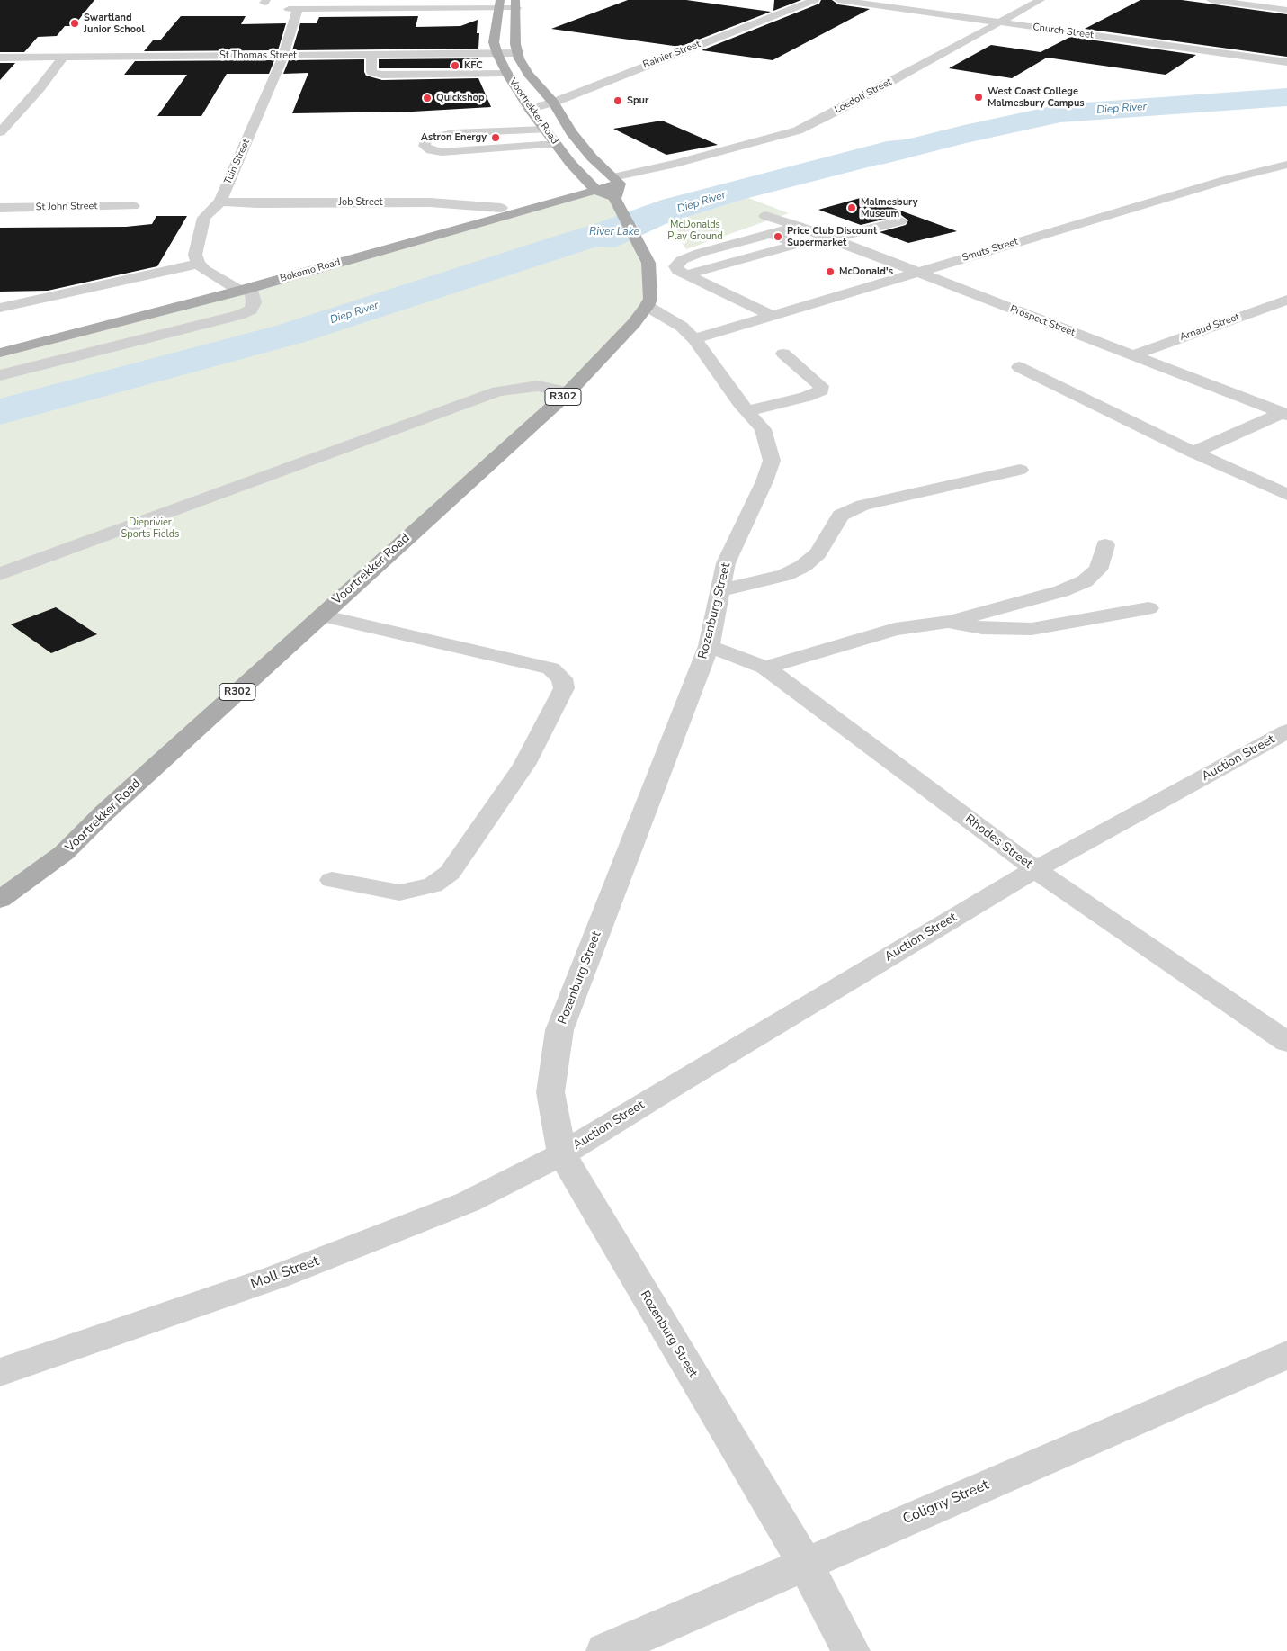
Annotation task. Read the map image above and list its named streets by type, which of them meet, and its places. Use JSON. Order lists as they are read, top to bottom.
{
  "streets": {
    "main road": ["Voortrekker Road", "Bokomo Road", "R302"],
    "street": [
      "Church Street",
      "Rainier Street",
      "St Thomas Street",
      "Loedolf Street",
      "Tuin Street",
      "Job Street",
      "St John Street",
      "Smuts Street",
      "Prospect Street",
      "Arnaud Street",
      "Rozenburg Street",
      "Auction Street",
      "Rhodes Street",
      "Moll Street",
      "Coligny Street"
    ]
  },
  "crossings": [
    ["Church Street", "Loedolf Street"],
    ["Rainier Street", "Voortrekker Road"],
    ["St Thomas Street", "Voortrekker Road"],
    ["St Thomas Street", "Tuin Street"],
    ["Loedolf Street", "Voortrekker Road"],
    ["Loedolf Street", "Bokomo Road"],
    ["Voortrekker Road", "Tuin Street"],
    ["Voortrekker Road", "Bokomo Road"],
    ["Voortrekker Road", "Rozenburg Street"],
    ["Tuin Street", "Job Street"],
    ["Job Street", "Bokomo Road"],
    ["Smuts Street", "Prospect Street"],
    ["Smuts Street", "Rozenburg Street"],
    ["Prospect Street", "Arnaud Street"],
    ["Rozenburg Street", "Auction Street"],
    ["Rozenburg Street", "Rhodes Street"],
    ["Rozenburg Street", "Moll Street"],
    ["Rozenburg Street", "Coligny Street"],
    ["Auction Street", "Rhodes Street"],
    ["Auction Street", "Moll Street"]
  ],
  "water": ["Diep River", "River Lake"],
  "parks": ["McDonalds Play Ground", "Dieprivier Sports Fields"],
  "places": [
    "Swartland Junior School",
    "KFC",
    "West Coast College Malmesbury Campus",
    "Quickshop",
    "Spur",
    "Astron Energy",
    "Malmesbury Museum",
    "Price Club Discount Supermarket",
    "McDonald's"
  ]
}
